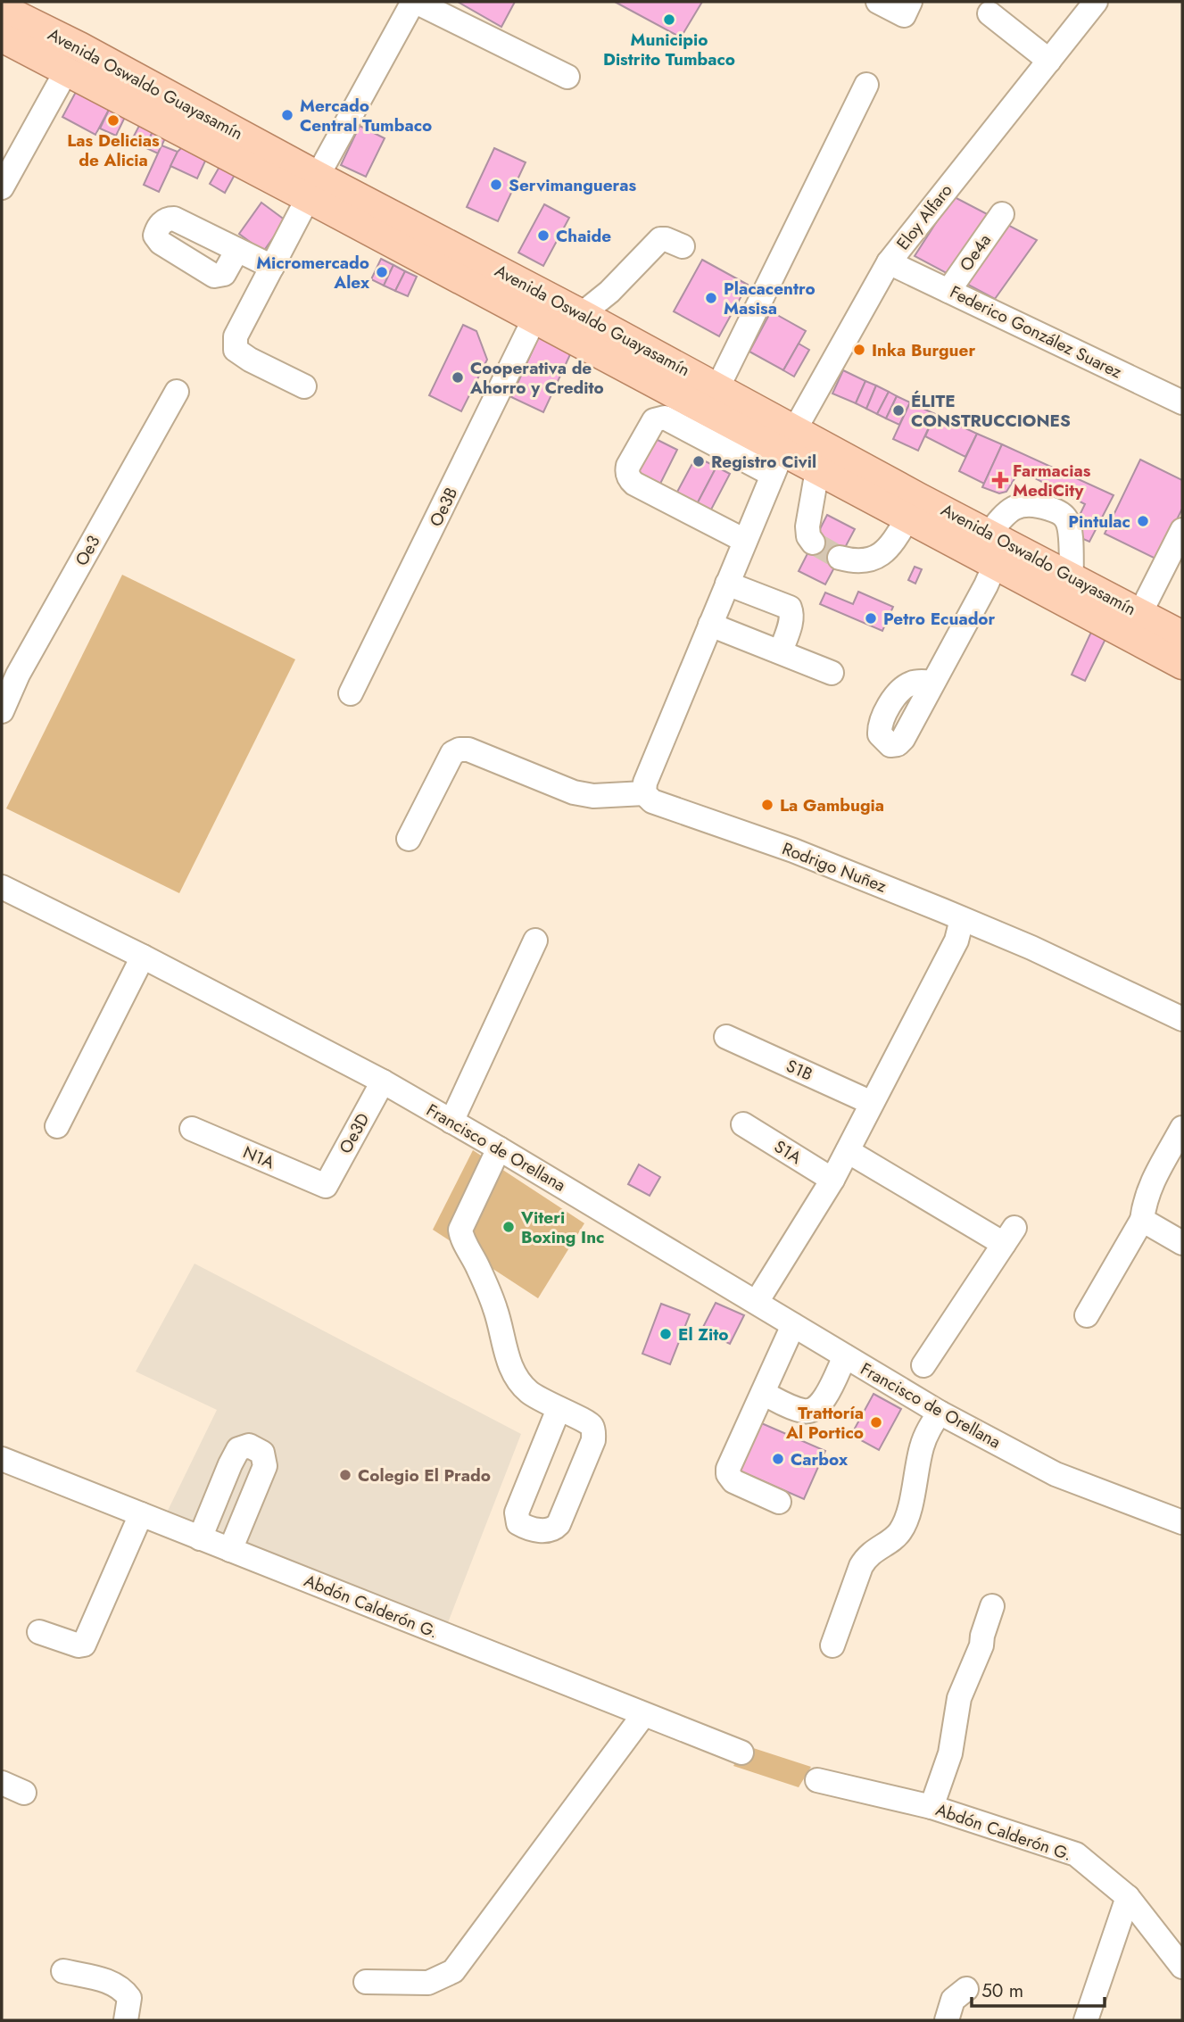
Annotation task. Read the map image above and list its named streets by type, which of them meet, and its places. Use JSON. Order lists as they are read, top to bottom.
{
  "streets": {
    "main road": ["Avenida Oswaldo Guayasamín"],
    "street": [
      "Eloy Alfaro",
      "Oe4a",
      "Federico González Suarez",
      "Oe3B",
      "Oe3",
      "Rodrigo Nuñez",
      "S1B",
      "Oe3D",
      "Francisco de Orellana",
      "S1A",
      "N1A",
      "Abdón Calderón G."
    ]
  },
  "crossings": [
    ["Avenida Oswaldo Guayasamín", "Eloy Alfaro"],
    ["Avenida Oswaldo Guayasamín", "Oe3B"],
    ["Eloy Alfaro", "Federico González Suarez"],
    ["Oe4a", "Federico González Suarez"],
    ["Oe3D", "Francisco de Orellana"],
    ["Oe3D", "N1A"]
  ],
  "places": {
    "other": [
      "Municipio Distrito Tumbaco",
      "Mercado Central Tumbaco",
      "Las Delicias de Alicia",
      "Servimangueras",
      "Chaide",
      "Micromercado Alex",
      "Placacentro Masisa",
      "Inka Burguer",
      "Cooperativa de Ahorro y Credito",
      "ÉLITE CONSTRUCCIONES",
      "Registro Civil",
      "Pintulac",
      "Petro Ecuador",
      "La Gambugia",
      "Viteri Boxing Inc",
      "El Zito",
      "Trattoría Al Portico",
      "Carbox",
      "Colegio El Prado"
    ],
    "health": ["Farmacias MediCity"]
  },
  "scale_bar": "50 m"
}
